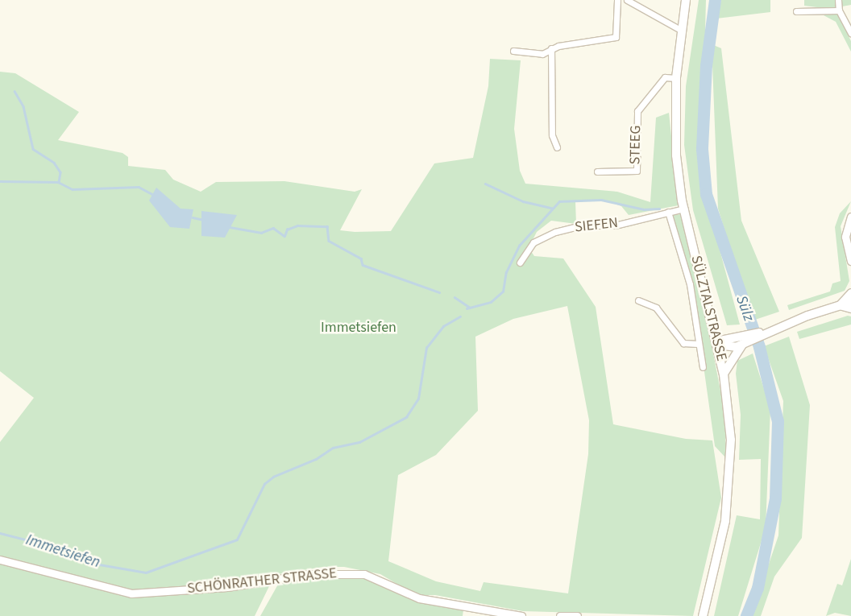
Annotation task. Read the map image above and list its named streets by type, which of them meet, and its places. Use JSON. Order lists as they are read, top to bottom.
{
  "streets": {
    "main road": ["SÜLZTALSTRASSE"],
    "street": ["STEEG", "SIEFEN", "SCHÖNRATHER STRASSE"]
  },
  "crossings": [
    ["STEEG", "SÜLZTALSTRASSE"],
    ["SIEFEN", "SÜLZTALSTRASSE"]
  ],
  "water": ["Sülz", "Immetsiefen"],
  "parks": ["Immetsiefen"]
}
